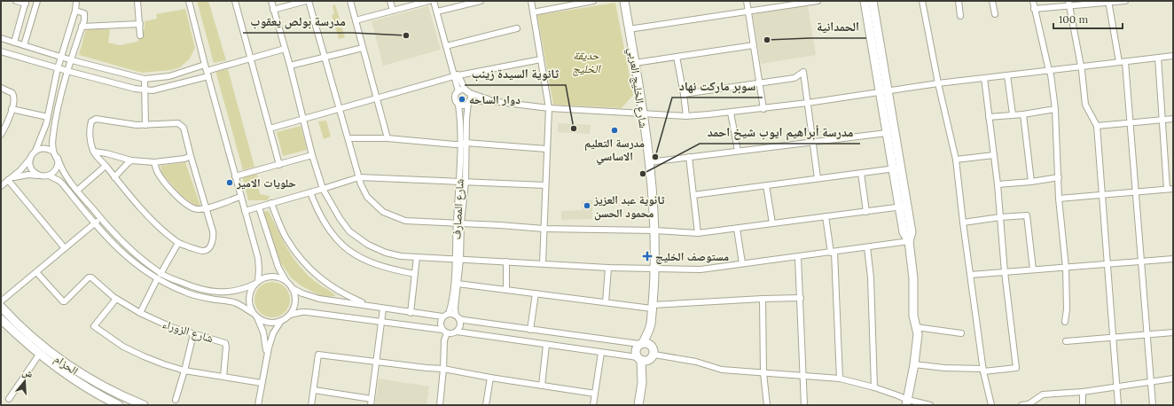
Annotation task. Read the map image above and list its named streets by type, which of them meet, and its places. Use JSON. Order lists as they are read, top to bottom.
{
  "streets": {
    "street": [
      "شارع الخليج العربي",
      "شارع المصارف",
      "شارع الزوراء",
      "الحزام"
    ]
  },
  "parks": ["حديقة الخليج"],
  "places": {
    "other": [
      "مدرسة بولص يعقوب",
      "الحمدانية",
      "دوار الساحه",
      "ثانوية السيدة زينب",
      "مدرسة التعليم الاساسي",
      "سوبر ماركت نهاد",
      "مدرسة أبراهيم ايوب شيخ احمد",
      "حلويات الامير",
      "ثانوية عبد العزيز محمود الحسن"
    ],
    "health": ["مستوصف الخليج"]
  },
  "scale_bar": "100 m",
  "north": "top"
}
